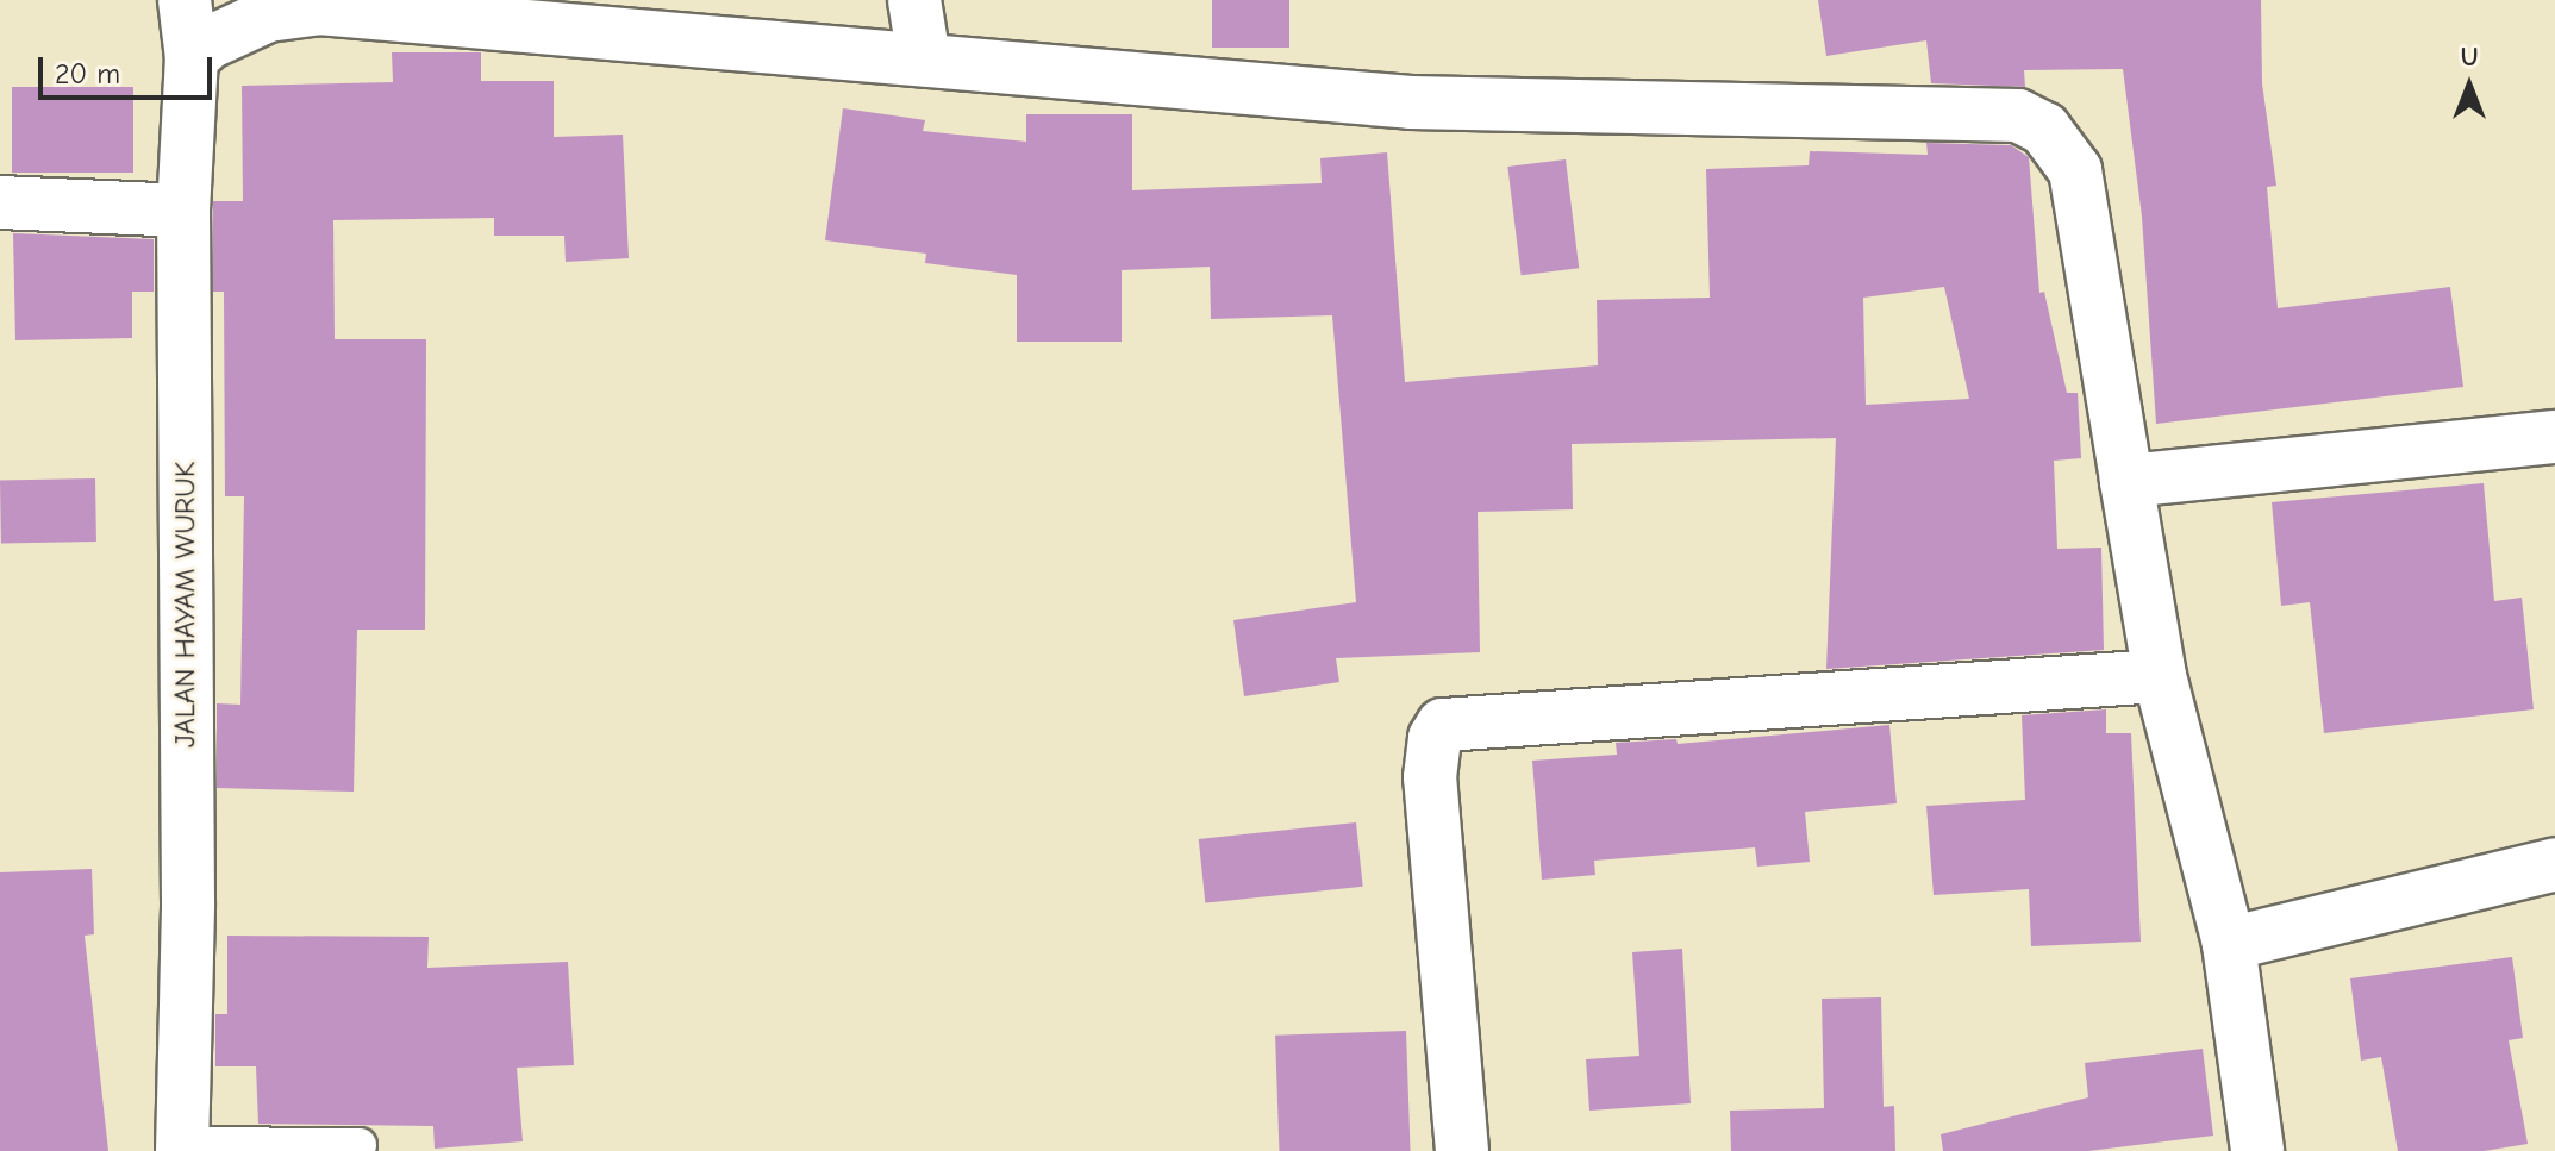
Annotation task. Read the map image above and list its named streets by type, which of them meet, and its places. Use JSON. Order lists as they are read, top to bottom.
{
  "streets": {
    "street": ["JALAN HAYAM WURUK"]
  },
  "scale_bar": "20 m",
  "north": "top"
}
